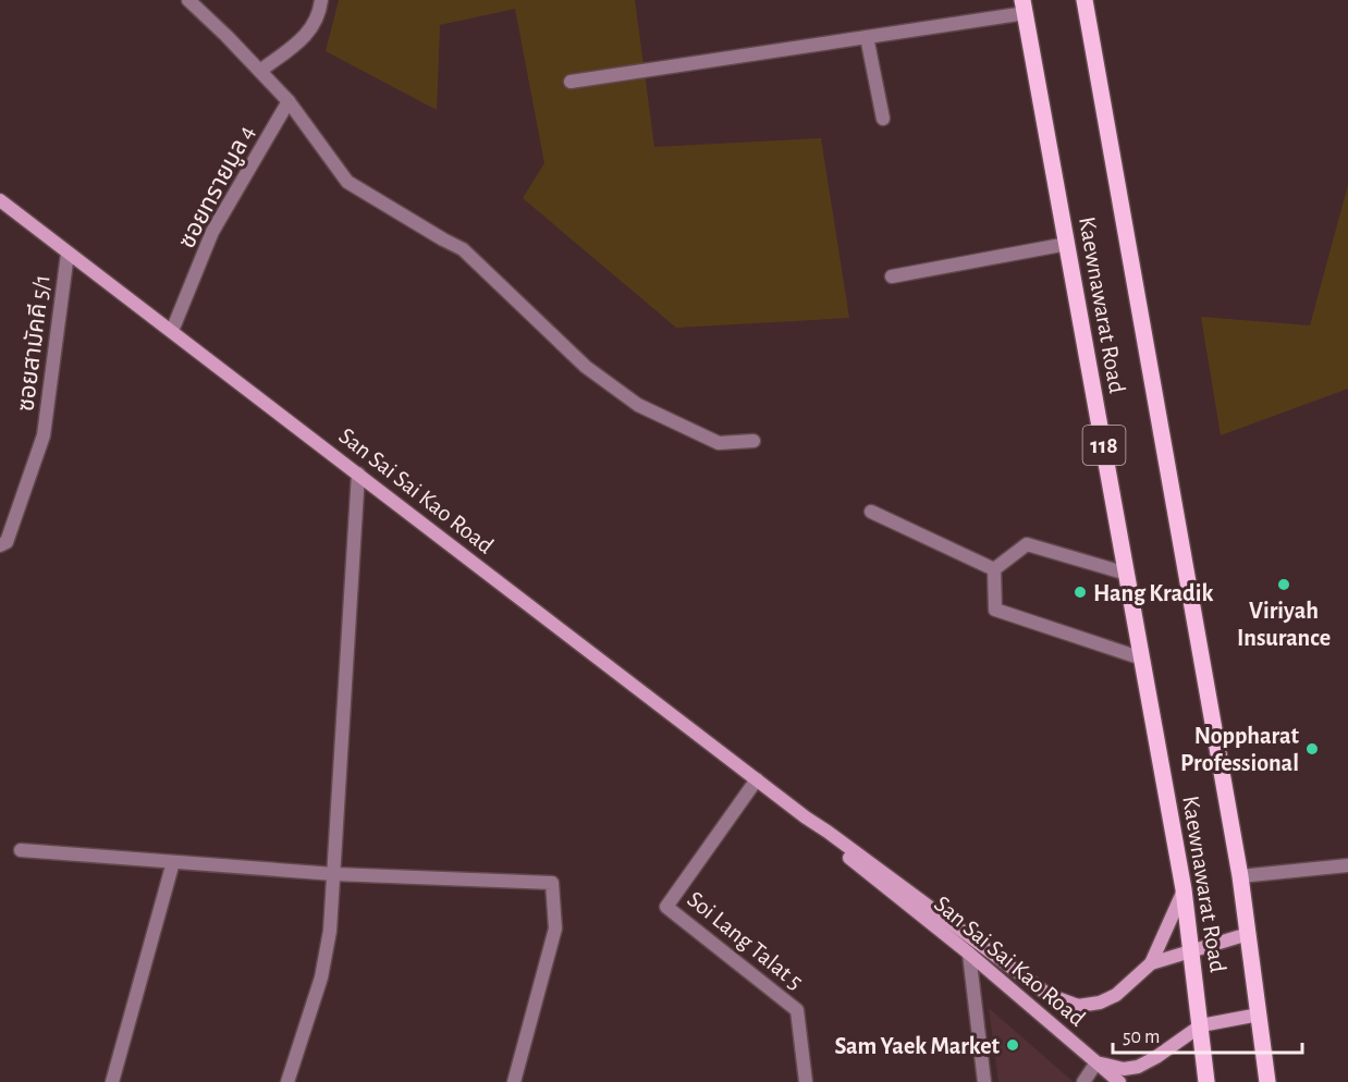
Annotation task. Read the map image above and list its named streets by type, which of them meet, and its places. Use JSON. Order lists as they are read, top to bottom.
{
  "streets": {
    "main road": ["Kaewnawarat Road", "118", "San Sai Sai Kao Road"],
    "street": ["ซอยทรายมูล 4", "ซอยสามัคคี 5/1", "Soi Lang Talat 5"]
  },
  "crossings": [
    ["ซอยทรายมูล 4", "San Sai Sai Kao Road"],
    ["Kaewnawarat Road", "San Sai Sai Kao Road"],
    ["ซอยสามัคคี 5/1", "San Sai Sai Kao Road"],
    ["San Sai Sai Kao Road", "Soi Lang Talat 5"]
  ],
  "places": [
    "Viriyah Insurance",
    "Hang Kradik",
    "Noppharat Professional",
    "Sam Yaek Market"
  ],
  "scale_bar": "50 m"
}
